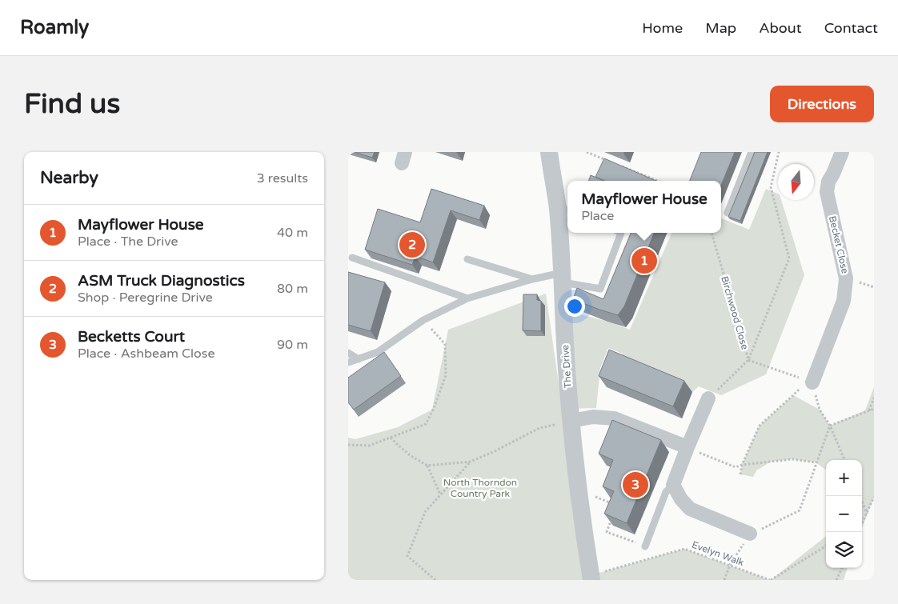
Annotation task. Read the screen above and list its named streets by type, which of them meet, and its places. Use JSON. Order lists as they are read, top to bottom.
{
  "streets": {
    "street": ["Becket Close", "The Drive"],
    "path": ["Birchwood Close", "Evelyn Walk"]
  },
  "crossings": [
    ["The Drive", "Evelyn Walk"]
  ],
  "parks": ["North Thorndon Country Park"],
  "north": "bottom",
  "page": {
    "header": "Roamly",
    "nav": [
      "Home",
      "Map",
      "About",
      "Contact"
    ],
    "buttons": "Directions",
    "title": "Find us",
    "heading": ["Nearby", "3 results"],
    "popup": ["Mayflower House", "Place"],
    "list": [
      {
        "mark": "1",
        "name": "Mayflower House",
        "note": "Place · The Drive",
        "value": "40 m"
      },
      {
        "mark": "2",
        "name": "ASM Truck Diagnostics",
        "note": "Shop · Peregrine Drive",
        "value": "80 m"
      },
      {
        "mark": "3",
        "name": "Becketts Court",
        "note": "Place · Ashbeam Close",
        "value": "90 m"
      }
    ],
    "pins": ["2", "1", "3"],
    "map_buttons": ["+", "−"]
  }
}
